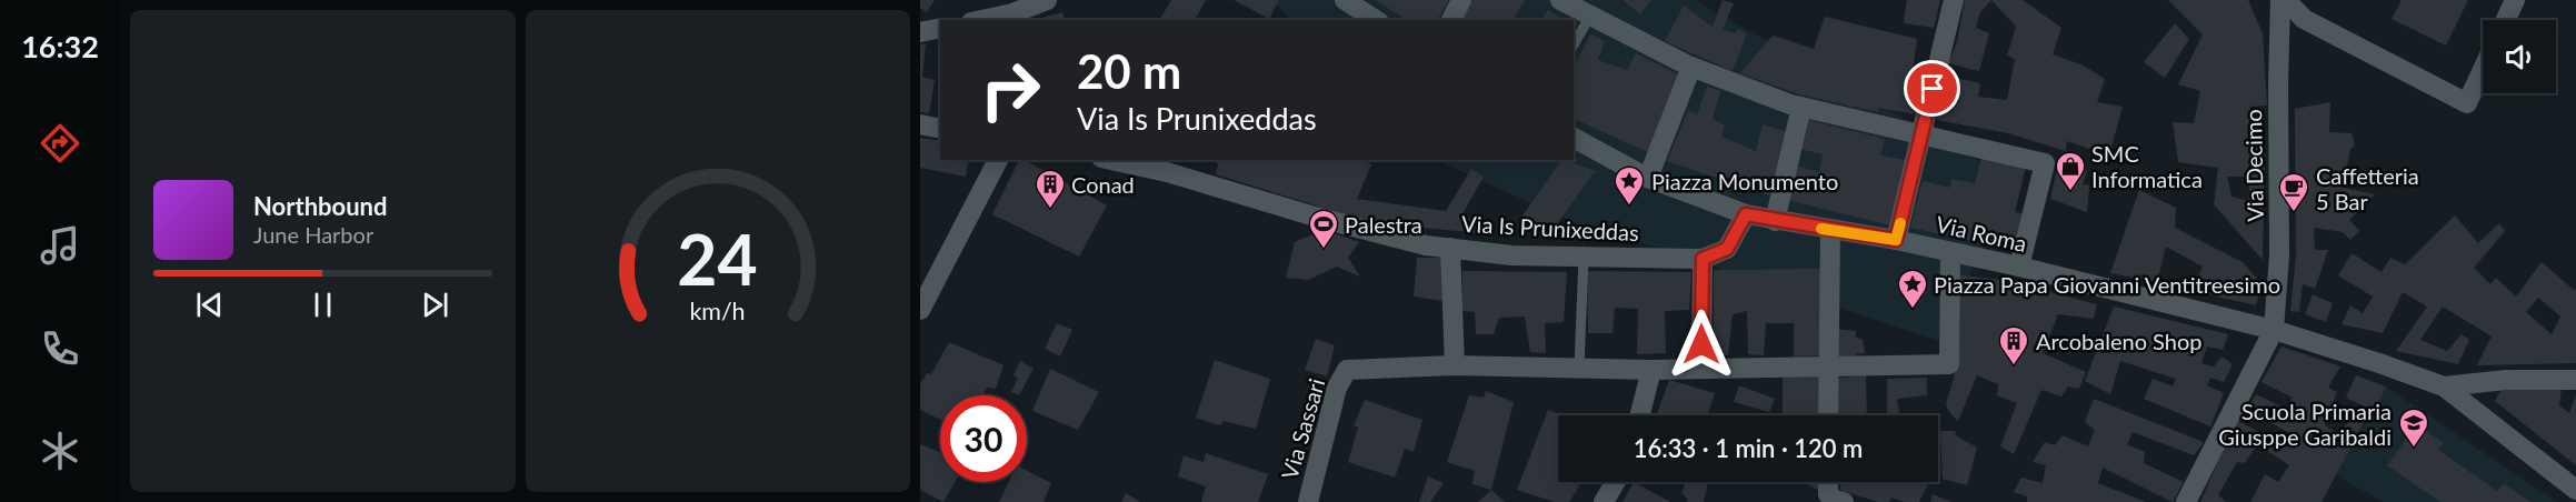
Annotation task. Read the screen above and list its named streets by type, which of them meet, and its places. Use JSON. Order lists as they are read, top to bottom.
{
  "streets": {
    "street": [
      "Via Decimo",
      "Via Is Prunixeddas",
      "Via Roma",
      "Via Sassari"
    ]
  },
  "crossings": [
    ["Via Decimo", "Via Roma"]
  ],
  "places": {
    "shop": ["SMC Informatica"],
    "place": ["Piazza Monumento", "Piazza Papa Giovanni Ventitreesimo"],
    "building": ["Conad", "Arcobaleno Shop"],
    "cafe": ["Caffetteria 5 Bar"],
    "sports": ["Palestra"],
    "school or university": ["Scuola Primaria Giusppe Garibaldi"]
  },
  "page": {
    "tabs": "16:32",
    "turn": ["20 m", "Via Is Prunixeddas"],
    "song": ["Northbound", "June Harbor"],
    "limit": "30",
    "trip": "16:33 · 1 min · 120 m",
    "gauge": ["24", "km/h"]
  }
}
